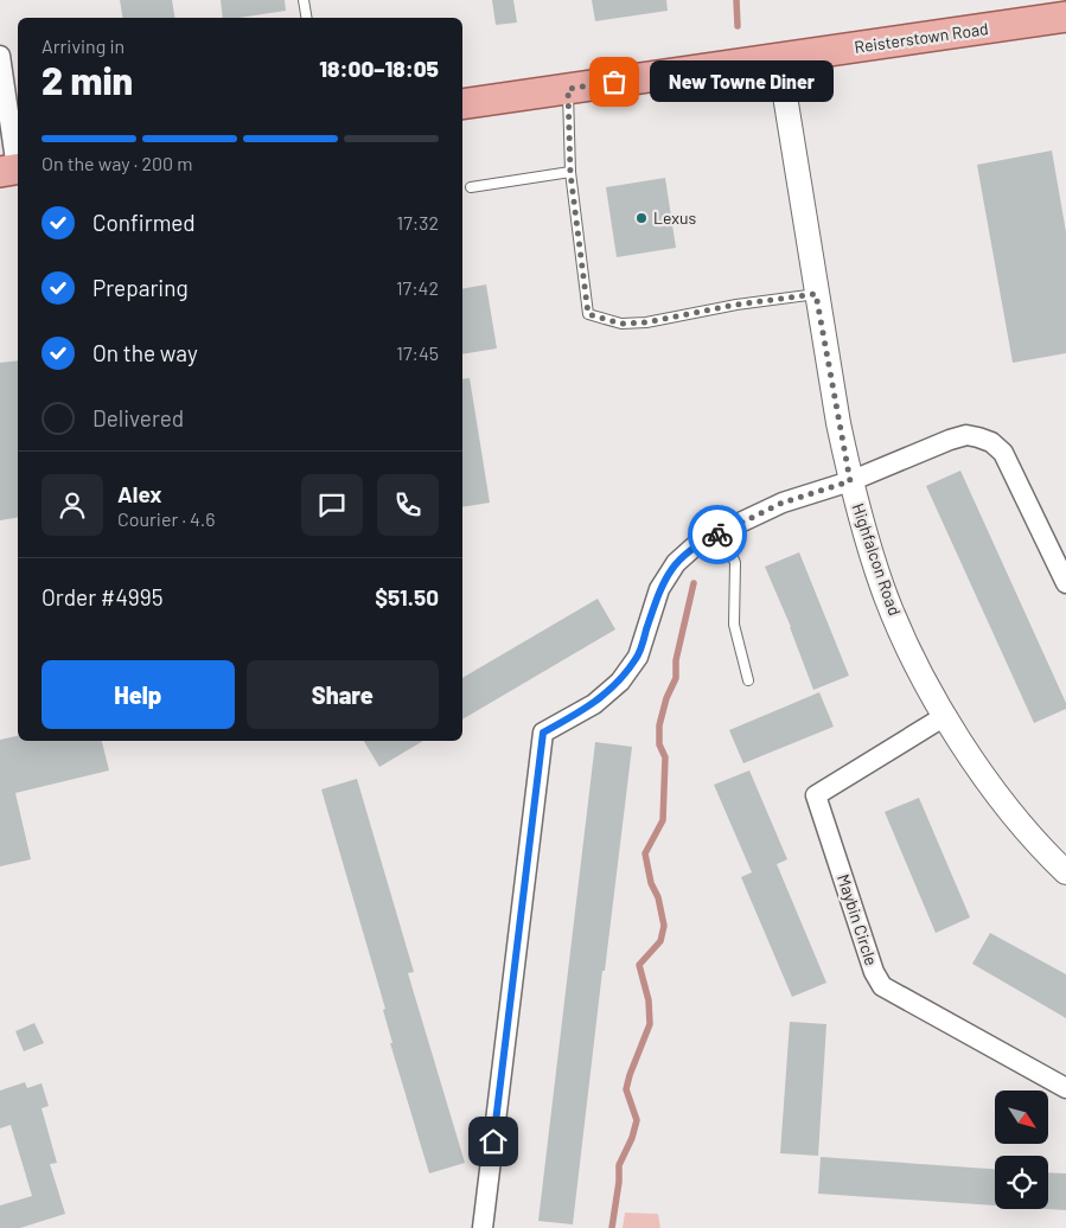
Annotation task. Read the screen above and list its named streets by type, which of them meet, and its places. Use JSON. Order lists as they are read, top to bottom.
{
  "streets": {
    "main road": ["Reisterstown Road"],
    "street": ["Highfalcon Road", "Maybin Circle"]
  },
  "crossings": [
    ["Reisterstown Road", "Highfalcon Road"],
    ["Highfalcon Road", "Maybin Circle"]
  ],
  "places": ["New Towne Diner", "Lexus"],
  "north": "bottom right",
  "page": {
    "heading": ["2 min", "Arriving in", "18:00–18:05"],
    "panel": [
      "Alex",
      "Courier · 4.6",
      "Order #4995",
      "$51.50"
    ],
    "bubble": "New Towne Diner",
    "bar": "On the way · 200 m",
    "list": [
      ["Confirmed", "17:32"],
      ["Preparing", "17:42"],
      ["On the way", "17:45"],
      "Delivered"
    ],
    "buttons": ["Help", "Share"]
  }
}
